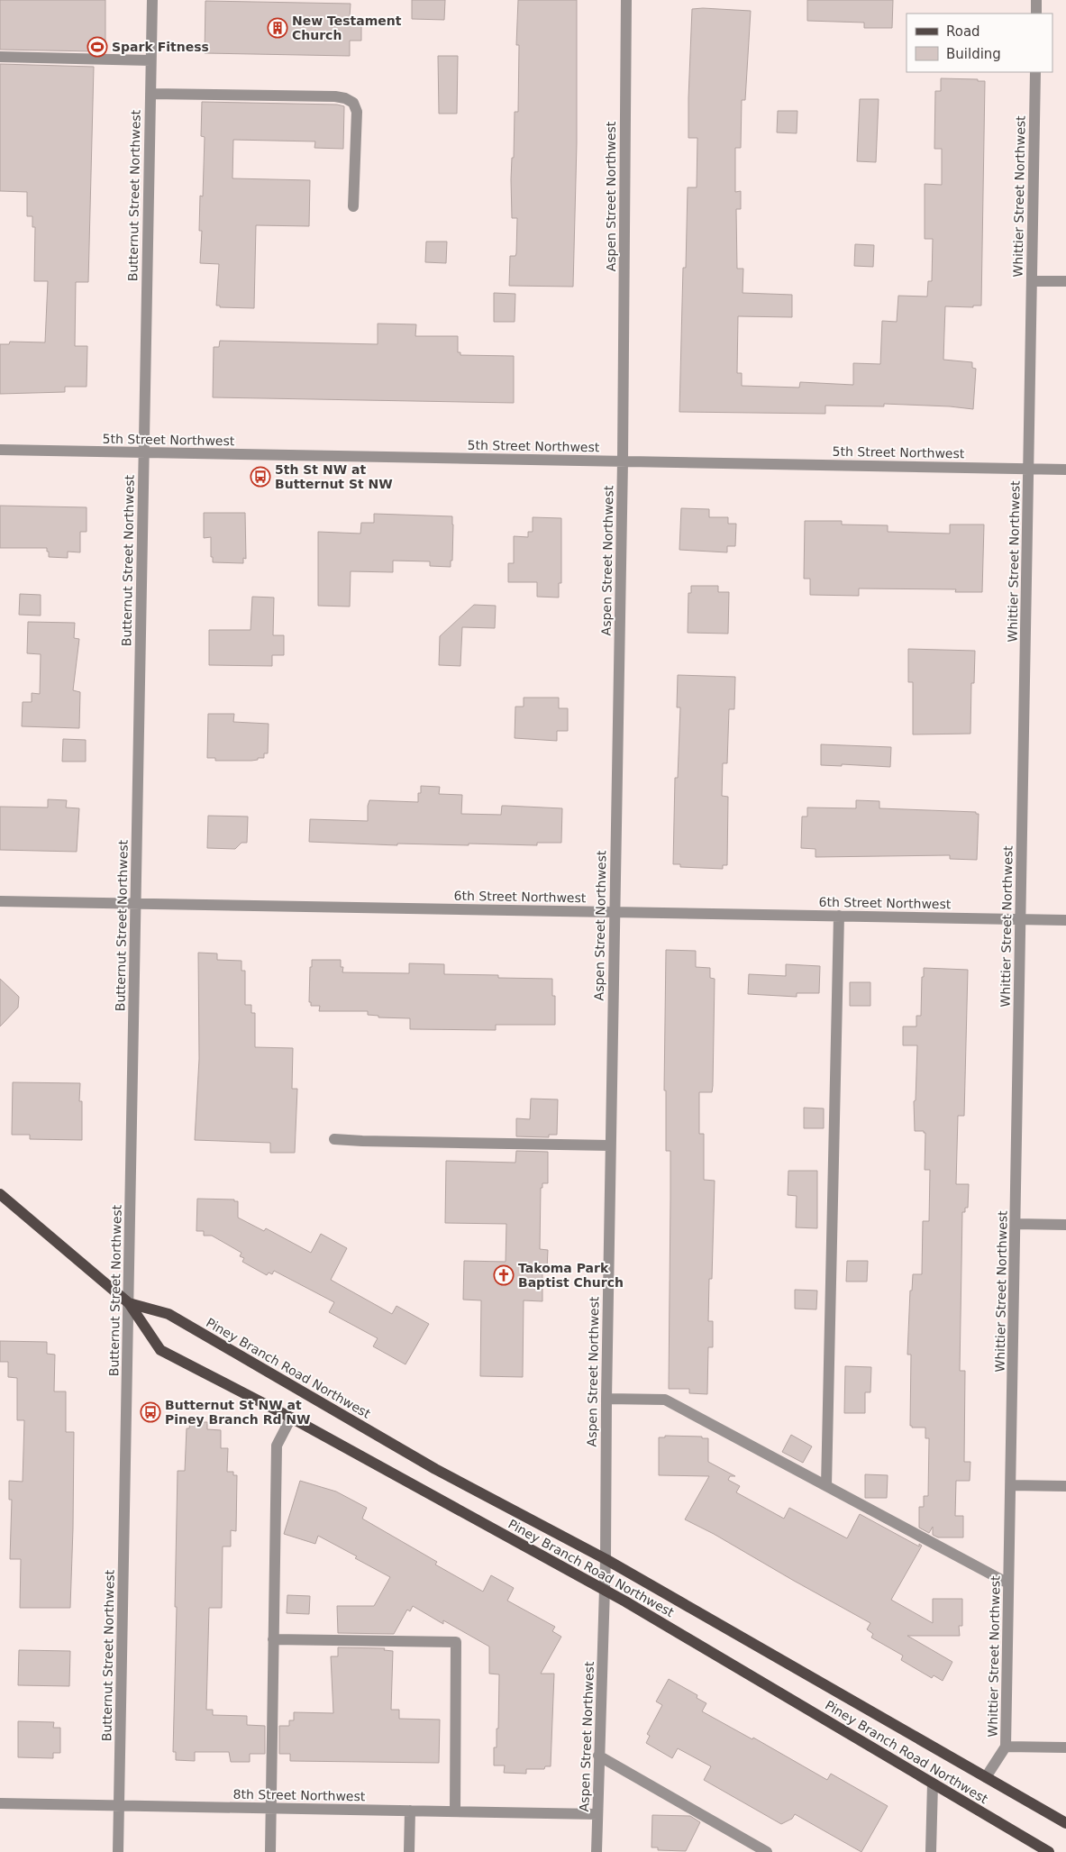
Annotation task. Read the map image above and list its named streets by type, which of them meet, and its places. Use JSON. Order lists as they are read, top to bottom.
{
  "streets": {
    "main road": ["Piney Branch Road Northwest"],
    "street": [
      "Butternut Street Northwest",
      "Aspen Street Northwest",
      "Whittier Street Northwest",
      "5th Street Northwest",
      "6th Street Northwest",
      "8th Street Northwest"
    ]
  },
  "crossings": [
    ["Butternut Street Northwest", "5th Street Northwest"],
    ["Butternut Street Northwest", "6th Street Northwest"],
    ["Butternut Street Northwest", "Piney Branch Road Northwest"],
    ["Butternut Street Northwest", "8th Street Northwest"],
    ["Aspen Street Northwest", "5th Street Northwest"],
    ["Aspen Street Northwest", "6th Street Northwest"],
    ["Aspen Street Northwest", "Piney Branch Road Northwest"],
    ["Aspen Street Northwest", "8th Street Northwest"],
    ["Whittier Street Northwest", "5th Street Northwest"],
    ["Whittier Street Northwest", "6th Street Northwest"],
    ["Whittier Street Northwest", "Piney Branch Road Northwest"]
  ],
  "places": {
    "building": ["New Testament Church"],
    "sports": ["Spark Fitness"],
    "bus stop": ["5th St NW at Butternut St NW", "Butternut St NW at Piney Branch Rd NW"],
    "church": ["Takoma Park Baptist Church"]
  },
  "legend": ["Road", "Building"]
}
